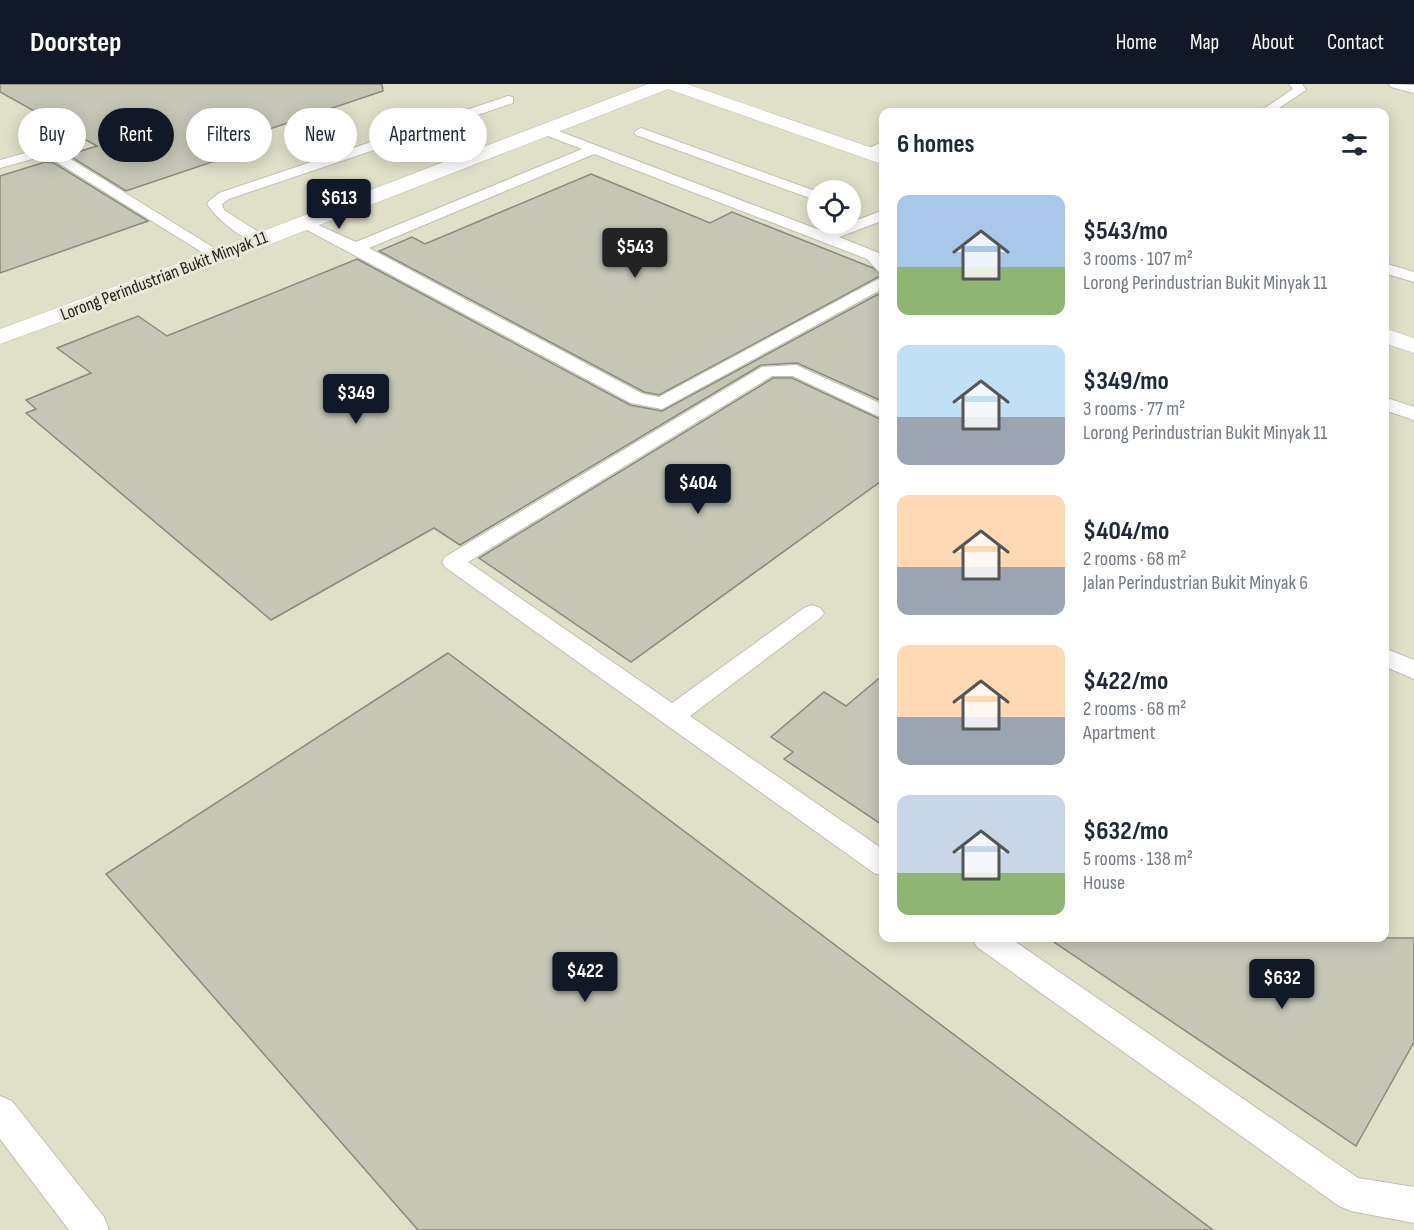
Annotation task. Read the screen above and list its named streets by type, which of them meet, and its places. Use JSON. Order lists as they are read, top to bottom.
{
  "streets": {
    "street": ["Lorong Perindustrian Bukit Minyak 11"]
  },
  "page": {
    "header": "Doorstep",
    "nav": [
      "Home",
      "Map",
      "About",
      "Contact"
    ],
    "chip": [
      "Buy",
      "Rent",
      "Filters",
      "New",
      "Apartment"
    ],
    "heading": "6 homes",
    "price": [
      "$613",
      "$543",
      "$349",
      "$404",
      "$422",
      "$632"
    ],
    "list": [
      {
        "name": "$543/mo",
        "note": "3 rooms · 107 m² · Lorong Perindustrian Bukit Minyak 11"
      },
      {
        "name": "$349/mo",
        "note": "3 rooms · 77 m² · Lorong Perindustrian Bukit Minyak 11"
      },
      {
        "name": "$404/mo",
        "note": "2 rooms · 68 m² · Jalan Perindustrian Bukit Minyak 6"
      },
      {
        "name": "$422/mo",
        "note": "2 rooms · 68 m² · Apartment"
      },
      {
        "name": "$632/mo",
        "note": "5 rooms · 138 m² · House"
      }
    ]
  }
}
